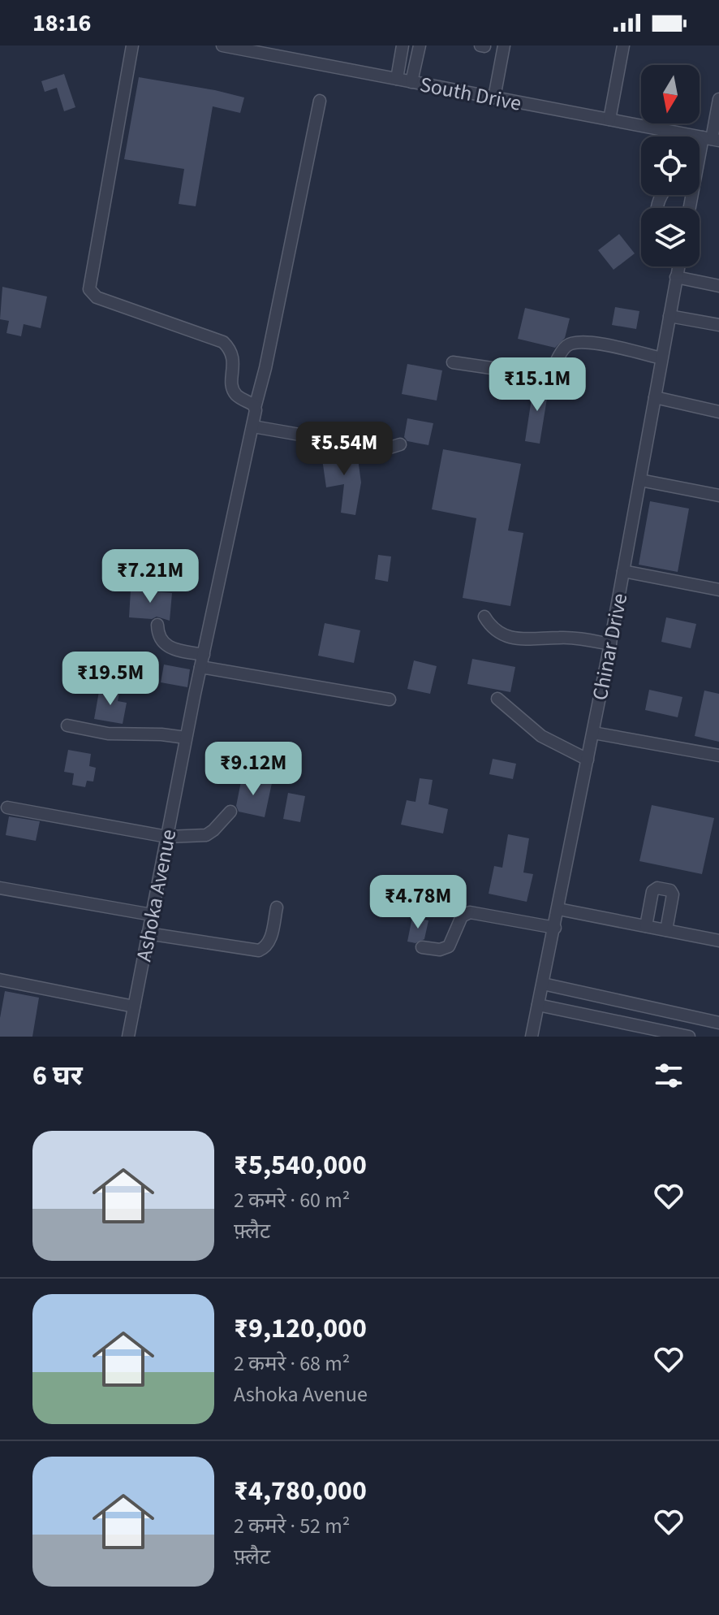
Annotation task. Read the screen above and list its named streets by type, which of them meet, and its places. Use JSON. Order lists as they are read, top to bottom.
{
  "streets": {
    "street": ["South Drive", "Chinar Drive", "Ashoka Avenue"]
  },
  "north": "bottom",
  "page": {
    "status": "18:16",
    "price": [
      "₹15.1M",
      "₹5.54M",
      "₹7.21M",
      "₹19.5M",
      "₹9.12M",
      "₹4.78M"
    ],
    "heading": "6 घर",
    "list": [
      {
        "name": "₹5,540,000",
        "note": "2 कमरे · 60 m² · फ़्लैट"
      },
      {
        "name": "₹9,120,000",
        "note": "2 कमरे · 68 m² · Ashoka Avenue"
      },
      {
        "name": "₹4,780,000",
        "note": "2 कमरे · 52 m² · फ़्लैट"
      }
    ]
  }
}
